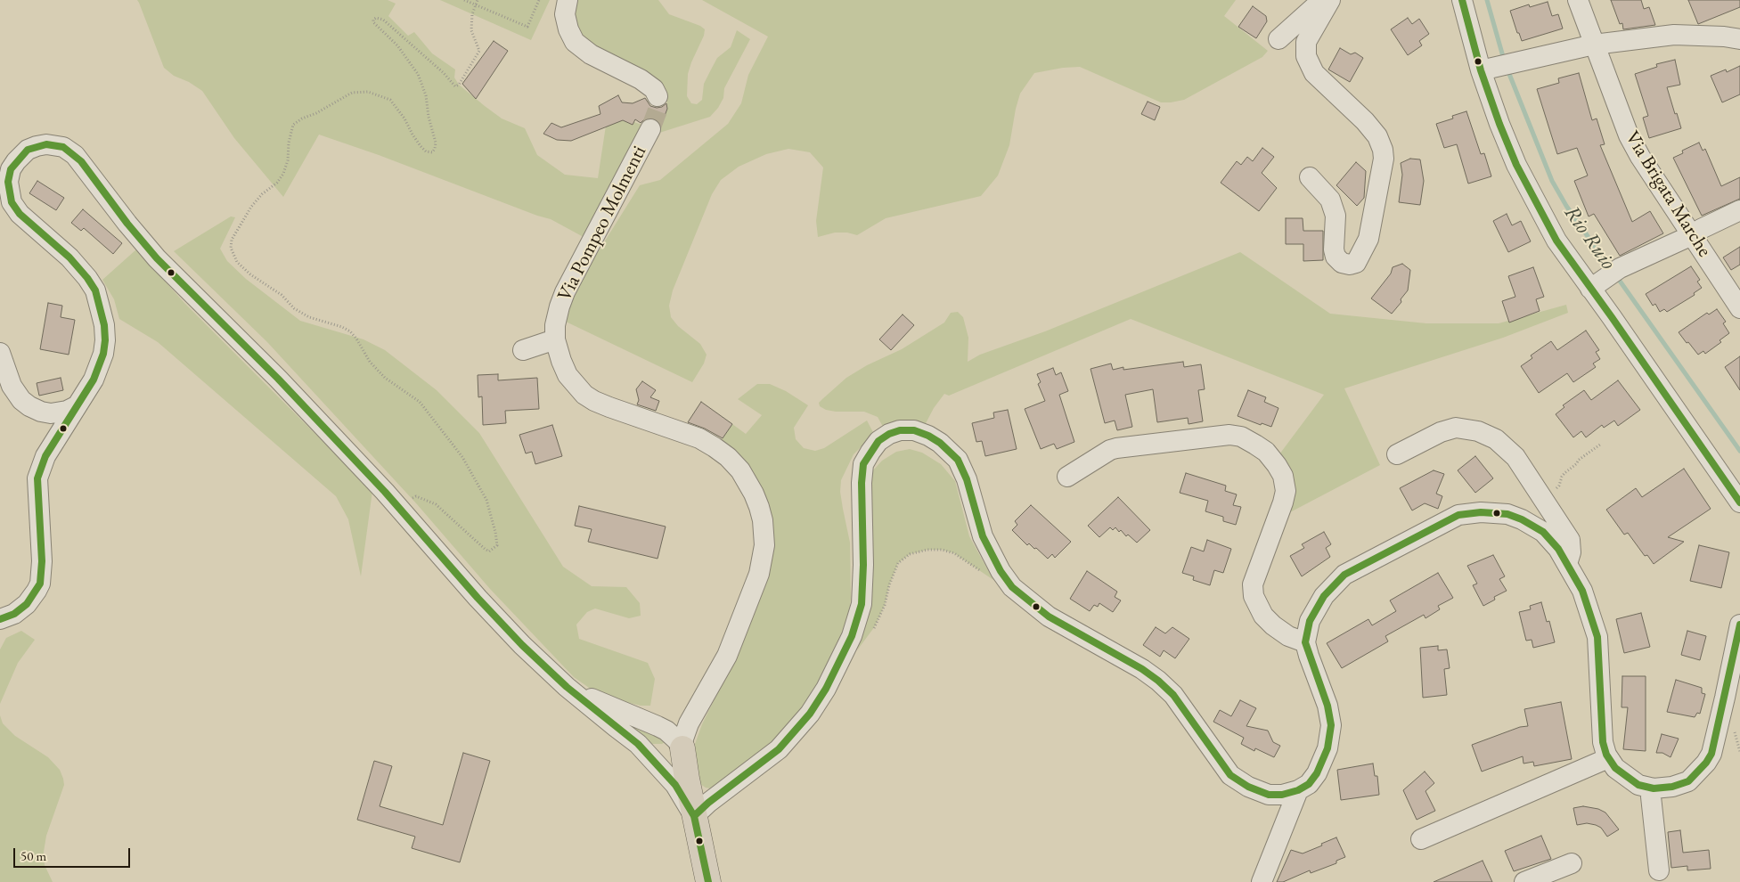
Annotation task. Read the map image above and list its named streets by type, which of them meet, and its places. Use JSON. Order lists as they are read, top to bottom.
{
  "streets": {
    "street": ["Via Brigata Marche", "Via Pompeo Molmenti"]
  },
  "water": ["Rio Ruio"],
  "scale_bar": "50 m"
}
